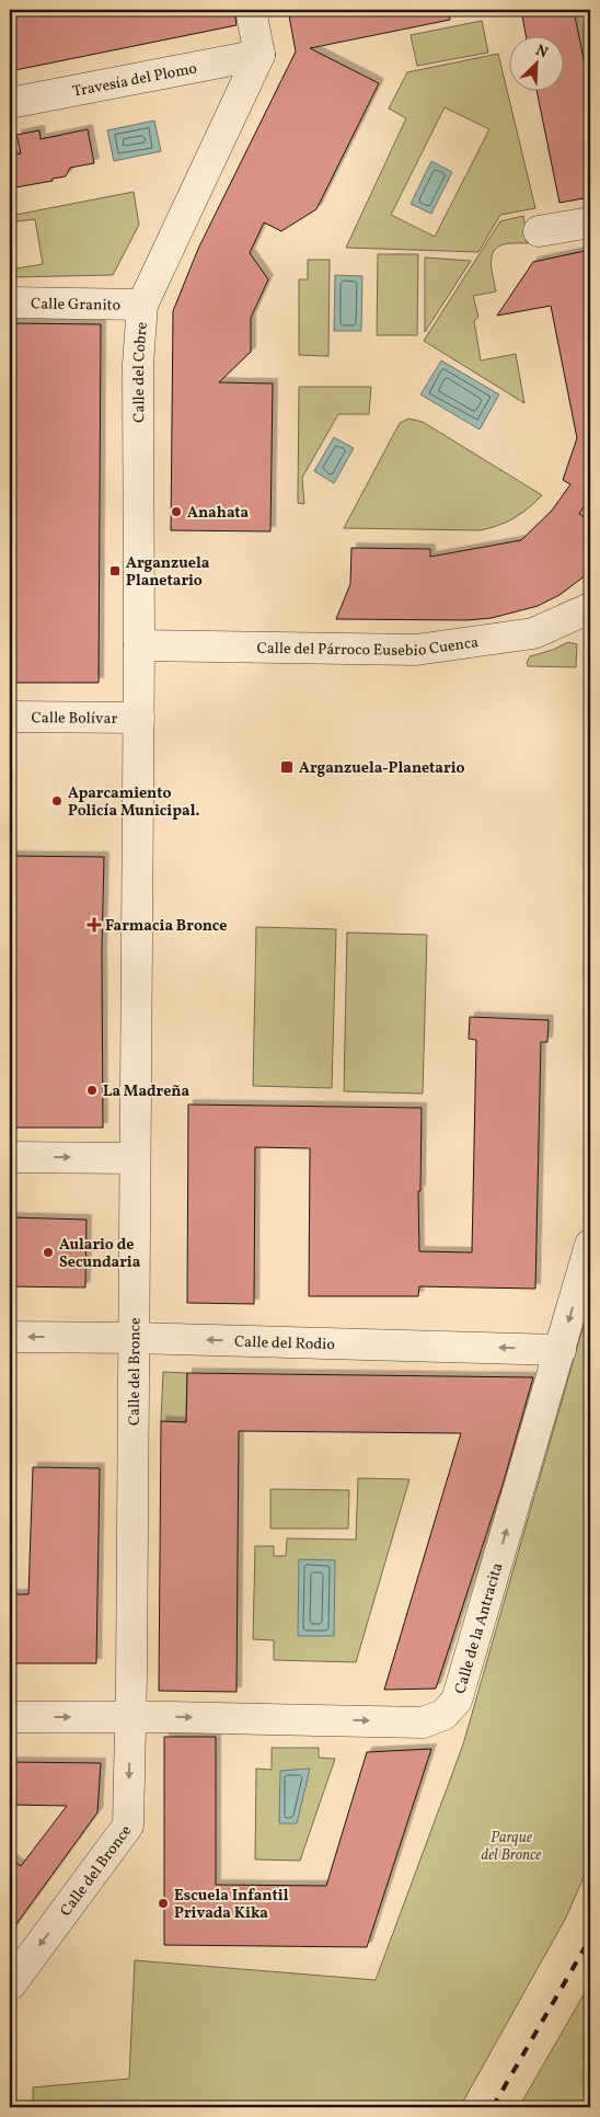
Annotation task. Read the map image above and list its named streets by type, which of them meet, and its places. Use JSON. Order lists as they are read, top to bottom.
{
  "streets": {
    "street": [
      "Travesía del Plomo",
      "Calle Granito",
      "Calle del Cobre",
      "Calle del Párroco Eusebio Cuenca",
      "Calle Bolívar",
      "Calle del Rodio",
      "Calle del Bronce",
      "Calle de la Antracita"
    ]
  },
  "crossings": [
    ["Travesía del Plomo", "Calle del Cobre"],
    ["Calle Granito", "Calle del Cobre"],
    ["Calle del Cobre", "Calle del Párroco Eusebio Cuenca"],
    ["Calle del Cobre", "Calle Bolívar"],
    ["Calle del Cobre", "Calle del Bronce"],
    ["Calle Bolívar", "Calle del Bronce"],
    ["Calle del Rodio", "Calle del Bronce"],
    ["Calle del Rodio", "Calle de la Antracita"],
    ["Calle del Bronce", "Calle de la Antracita"]
  ],
  "one_way": ["Calle del Rodio"],
  "parks": ["Parque del Bronce"],
  "places": {
    "other": [
      "Anahata",
      "Aparcamiento Policía Municipal.",
      "La Madreña",
      "Aulario de Secundaria",
      "Escuela Infantil Privada Kika"
    ],
    "transit": ["Arganzuela Planetario", "Arganzuela-Planetario"],
    "health": ["Farmacia Bronce"]
  },
  "north": "top right"
}
